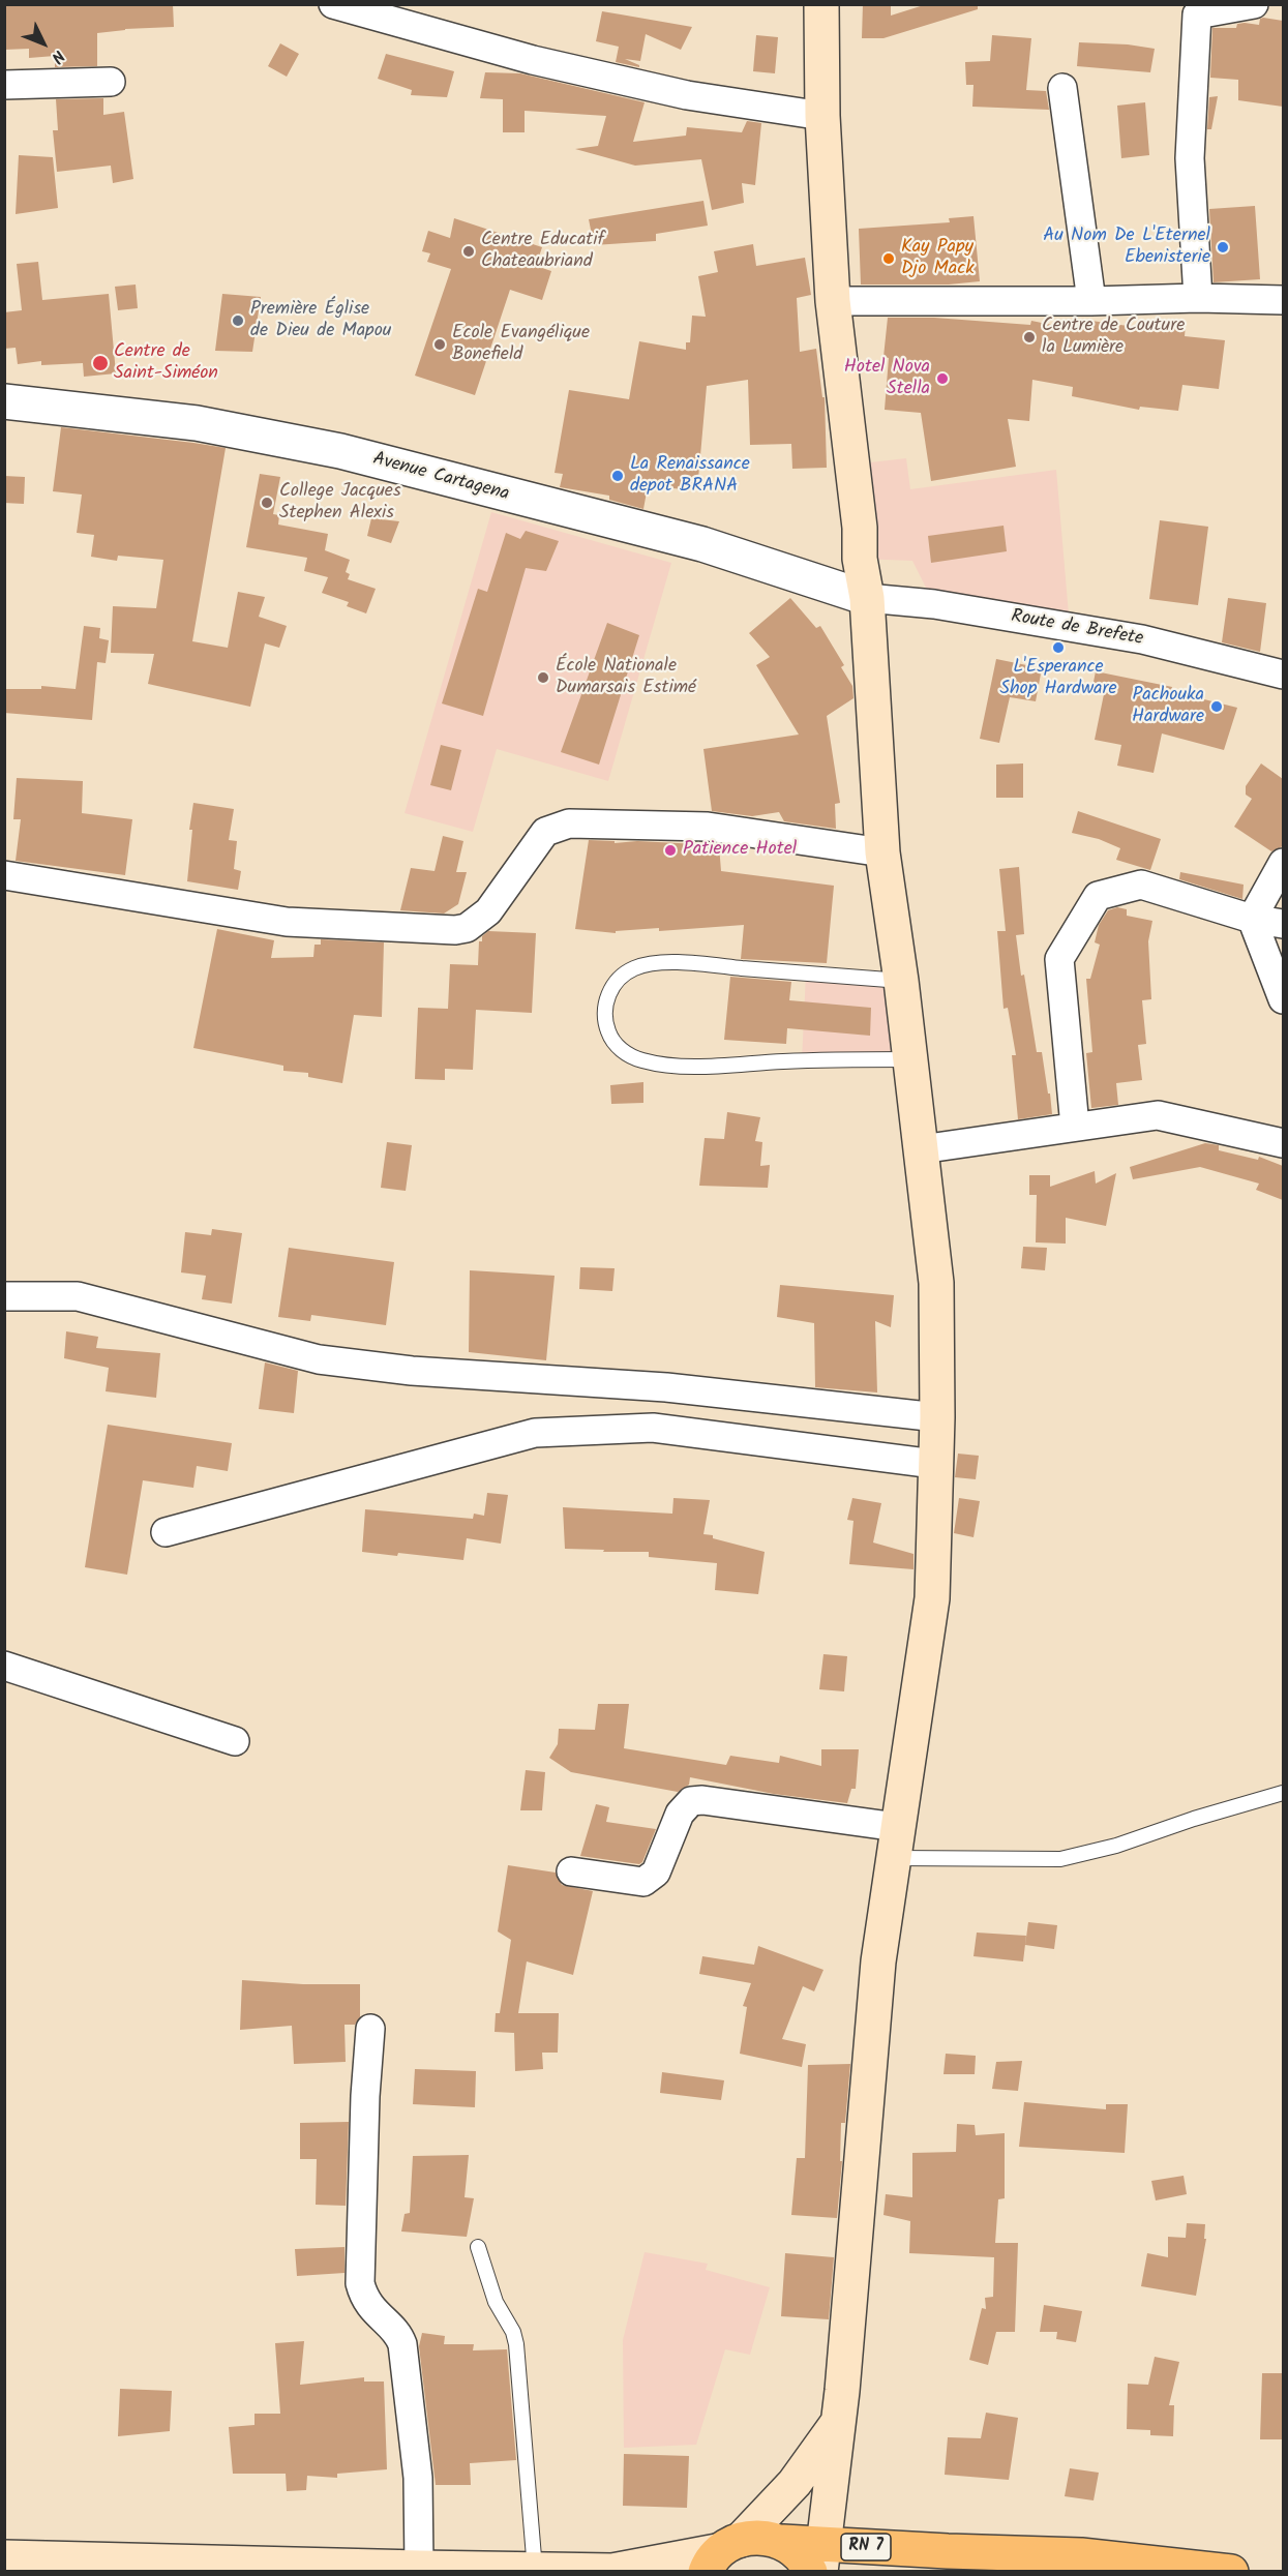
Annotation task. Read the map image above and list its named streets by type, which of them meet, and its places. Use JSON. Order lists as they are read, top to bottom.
{
  "streets": {
    "main road": ["RN 7"],
    "street": ["Avenue Cartagena", "Route de Brefete"]
  },
  "crossings": [
    ["Avenue Cartagena", "Route de Brefete"]
  ],
  "places": [
    "Au Nom De L'Eternel Ebenisterie",
    "Centre Educatif Chateaubriand",
    "Kay Papy Djo Mack",
    "Première Église de Dieu de Mapou",
    "Centre de Couture la Lumière",
    "Ecole Evangélique Bonefield",
    "Centre de Saint-Siméon",
    "Hotel Nova Stella",
    "La Renaissance depot BRANA",
    "College Jacques Stephen Alexis",
    "L'Esperance Shop Hardware",
    "École Nationale Dumarsais Estimé",
    "Pachouka Hardware",
    "Patience Hotel"
  ],
  "north": "bottom right"
}
